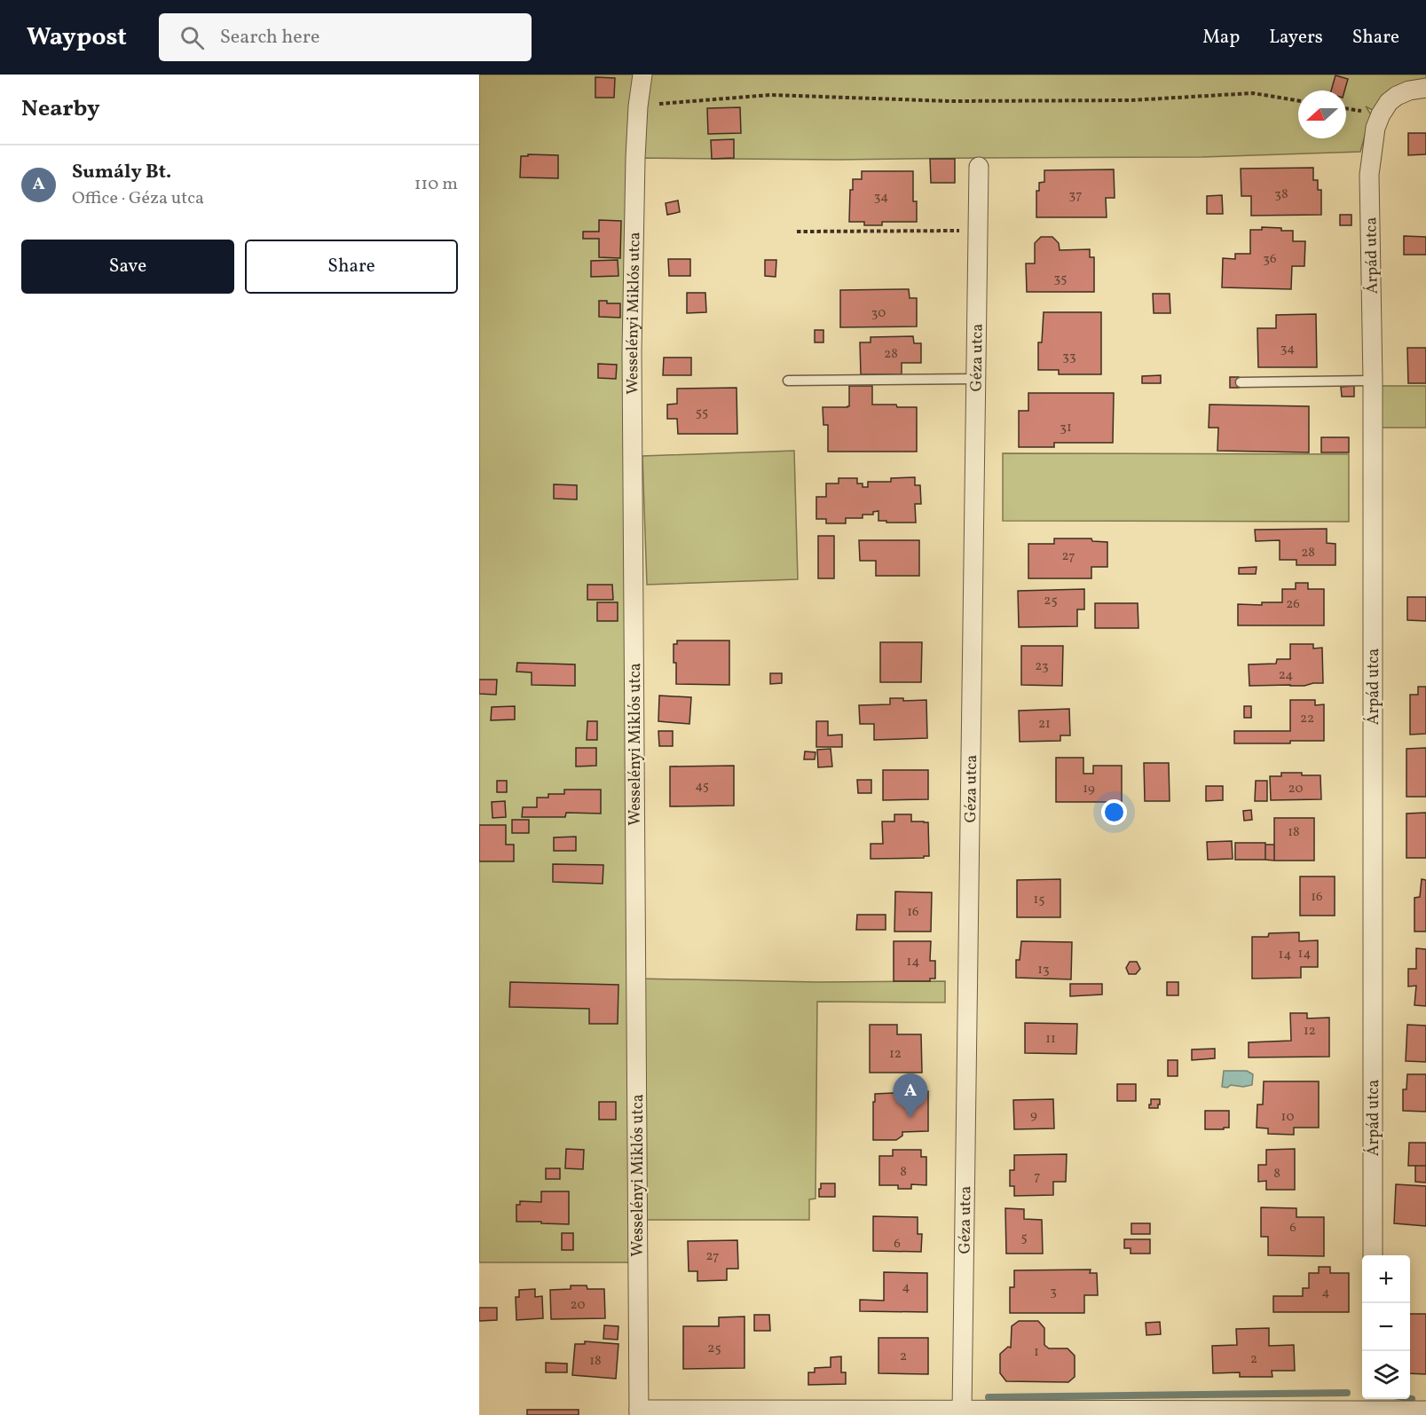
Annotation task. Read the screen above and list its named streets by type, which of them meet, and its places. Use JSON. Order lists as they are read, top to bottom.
{
  "streets": {
    "street": ["Árpád utca", "Wesselényi Miklós utca", "Géza utca"]
  },
  "house_numbers": [
    "38",
    "37",
    "34",
    "36",
    "35",
    "30",
    "34",
    "28",
    "33",
    "55",
    "31",
    "28",
    "27",
    "25",
    "26",
    "23",
    "24",
    "22",
    "21",
    "45",
    "19",
    "20",
    "18",
    "16",
    "15",
    "16",
    "14",
    "14",
    "14",
    "13",
    "12",
    "11",
    "12",
    "9",
    "10",
    "8",
    "8",
    "7",
    "6",
    "5",
    "6",
    "27",
    "4",
    "3",
    "4",
    "20",
    "25",
    "1",
    "2",
    "2",
    "18"
  ],
  "north": "left",
  "page": {
    "header": "Waypost",
    "search": "Search here",
    "nav": ["Map", "Layers", "Share"],
    "heading": "Nearby",
    "list": [
      {
        "mark": "A",
        "name": "Sumály Bt.",
        "note": "Office · Géza utca",
        "value": "110 m"
      }
    ],
    "buttons": ["Save", "Share"],
    "pins": "A",
    "map_buttons": ["+", "−"]
  }
}
